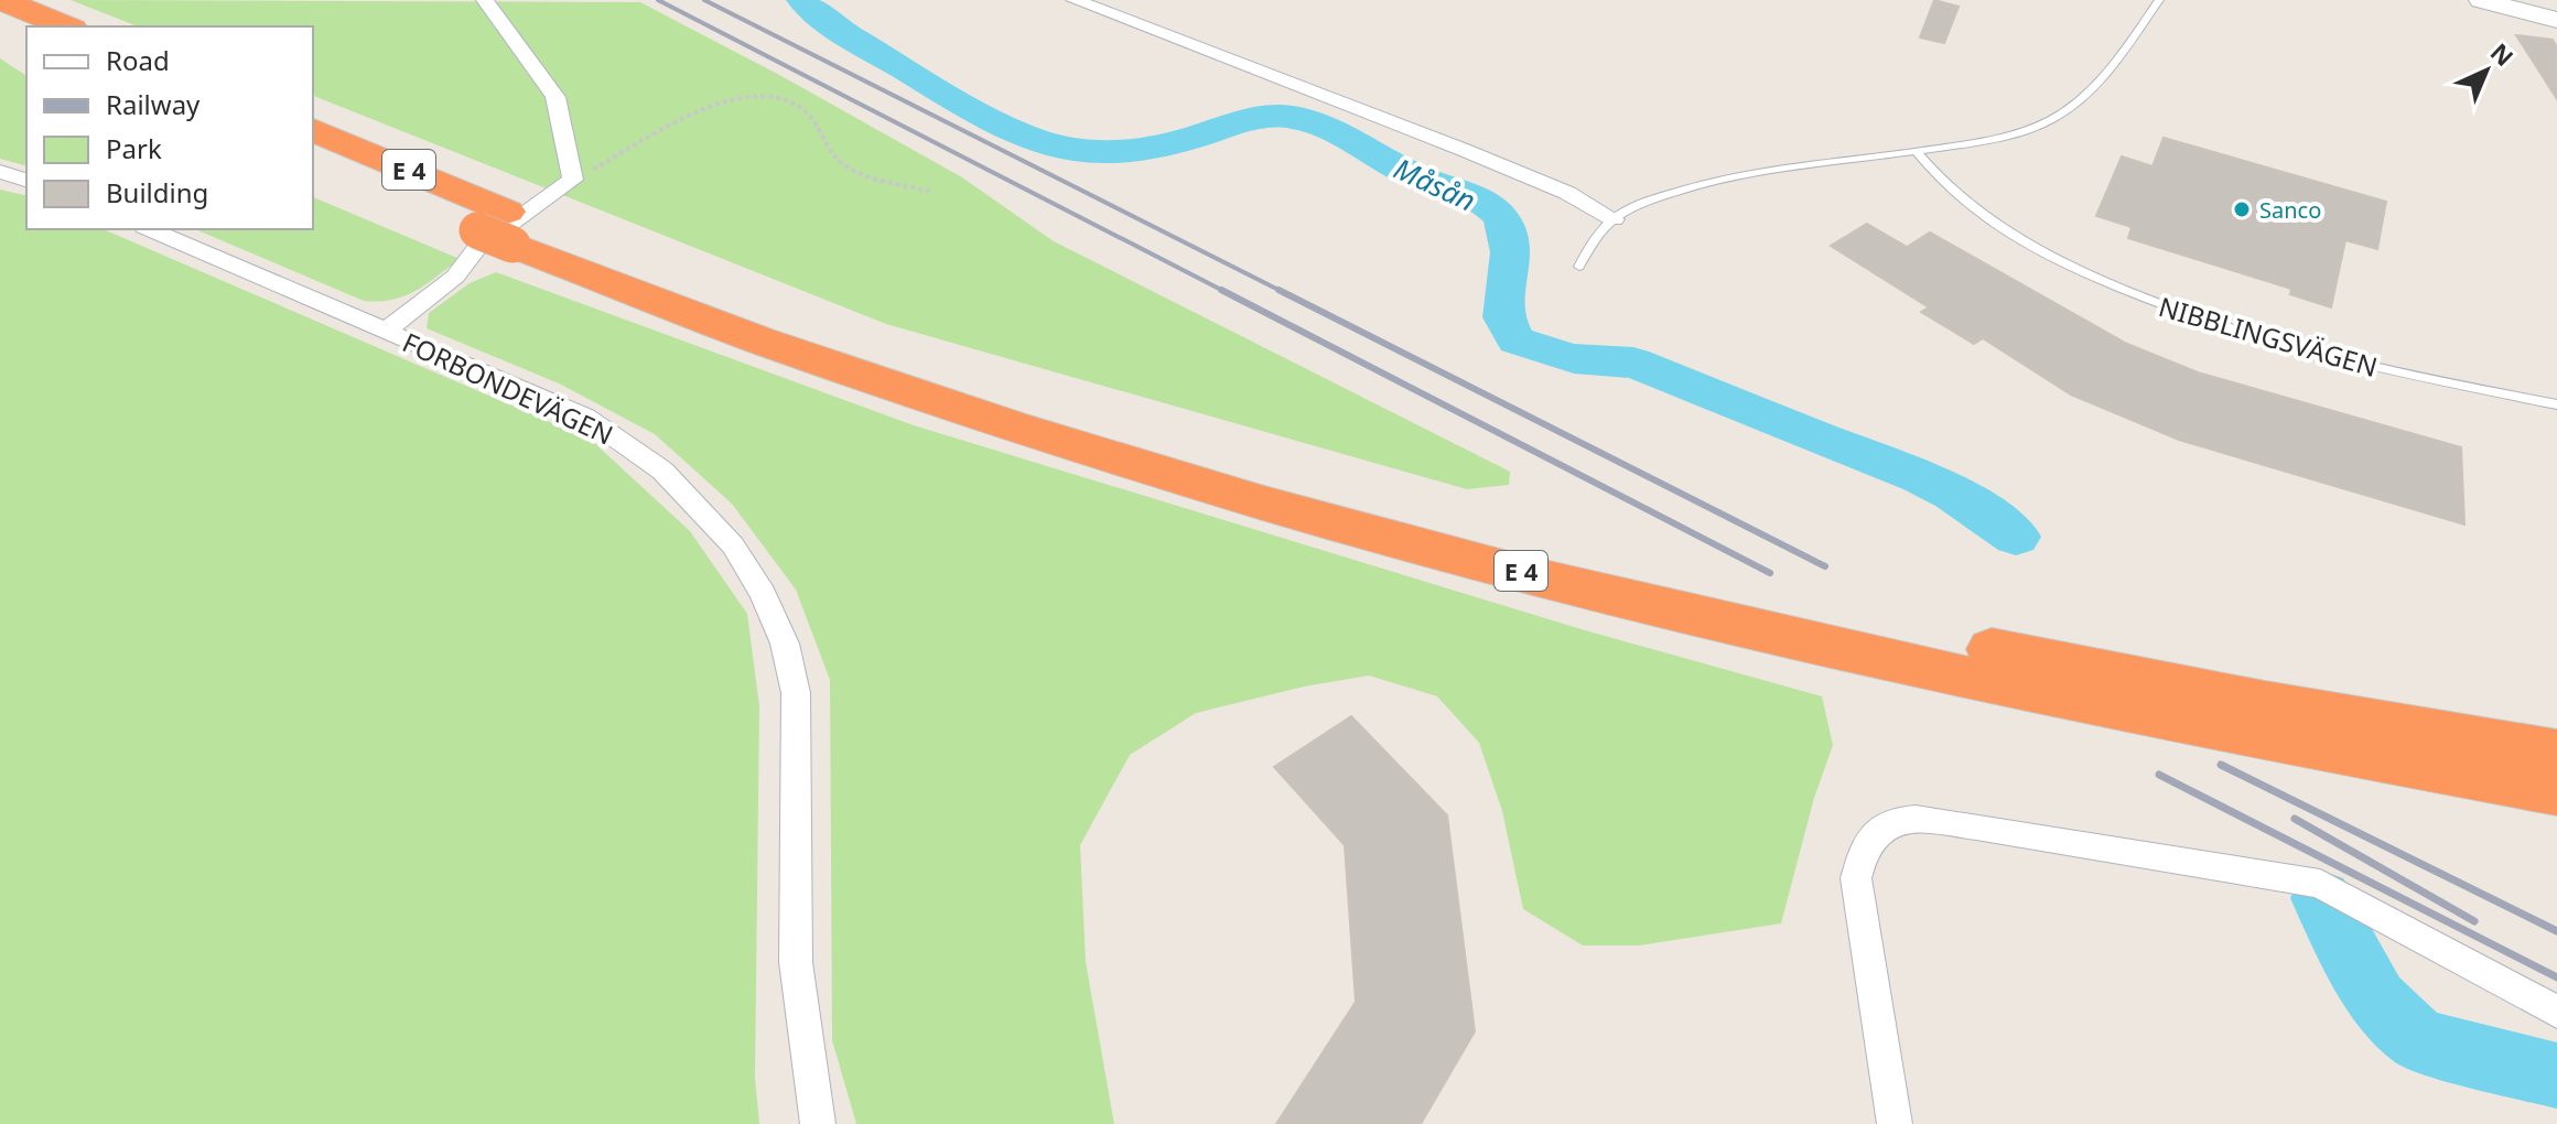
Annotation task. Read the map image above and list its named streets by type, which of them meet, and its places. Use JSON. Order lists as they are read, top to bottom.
{
  "streets": {
    "highway": ["E 4"],
    "street": ["FORBONDEVÄGEN"],
    "lane": ["NIBBLINGSVÄGEN"]
  },
  "water": ["Måsån"],
  "places": ["Sanco"],
  "legend": [
    "Road",
    "Railway",
    "Park",
    "Building"
  ],
  "north": "top right"
}
